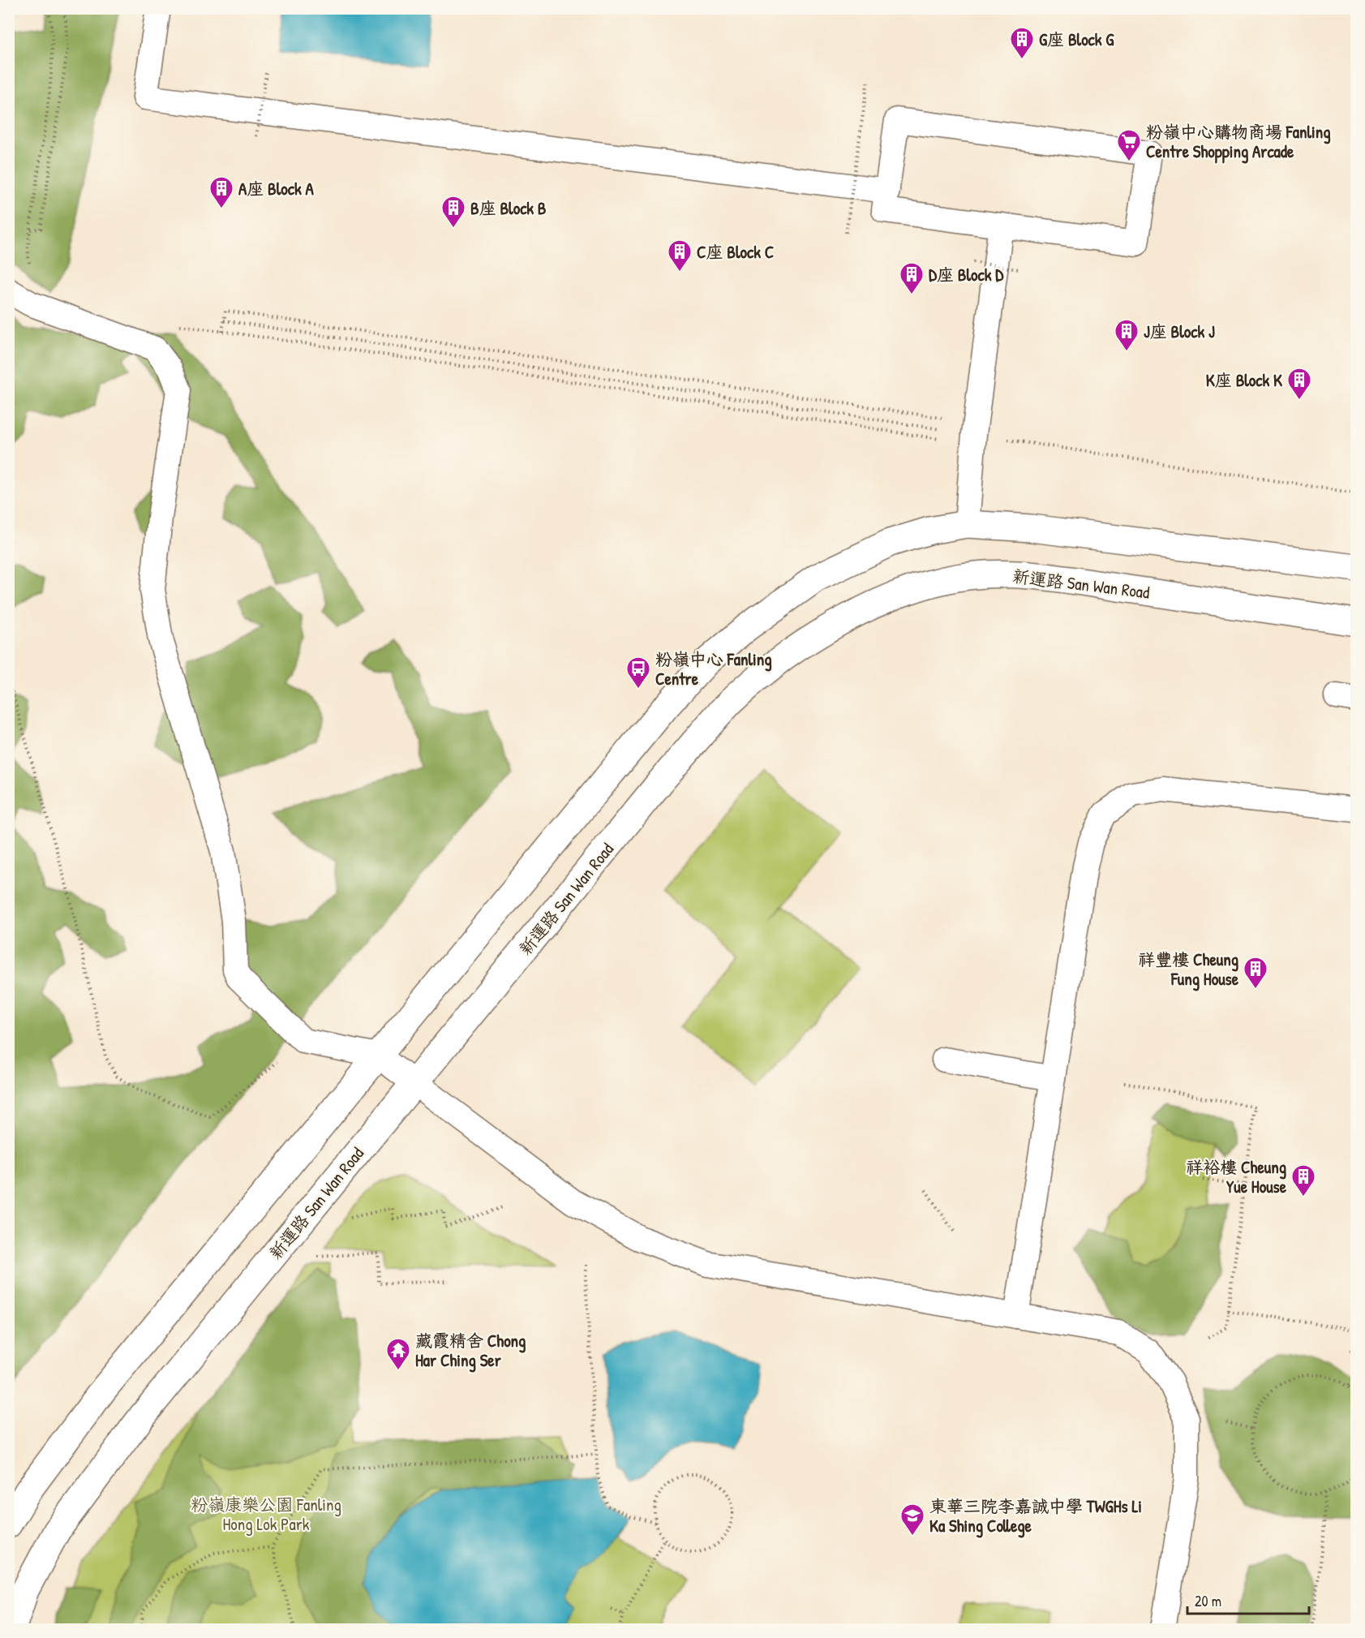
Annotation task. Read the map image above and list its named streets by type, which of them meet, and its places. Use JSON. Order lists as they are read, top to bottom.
{
  "streets": {
    "street": ["新運路 San Wan Road"]
  },
  "parks": ["粉嶺康樂公園 Fanling Hong Lok Park"],
  "places": {
    "building": [
      "G座 Block G",
      "A座 Block A",
      "B座 Block B",
      "C座 Block C",
      "D座 Block D",
      "J座 Block J",
      "K座 Block K",
      "祥豐樓 Cheung Fung House",
      "祥裕樓 Cheung Yue House"
    ],
    "supermarket": ["粉嶺中心購物商場 Fanling Centre Shopping Arcade"],
    "bus stop": ["粉嶺中心 Fanling Centre"],
    "temple": ["藏霞精舍 Chong Har Ching Ser"],
    "school or university": ["東華三院李嘉誠中學 TWGHs Li Ka Shing College"]
  },
  "scale_bar": "20 m"
}
